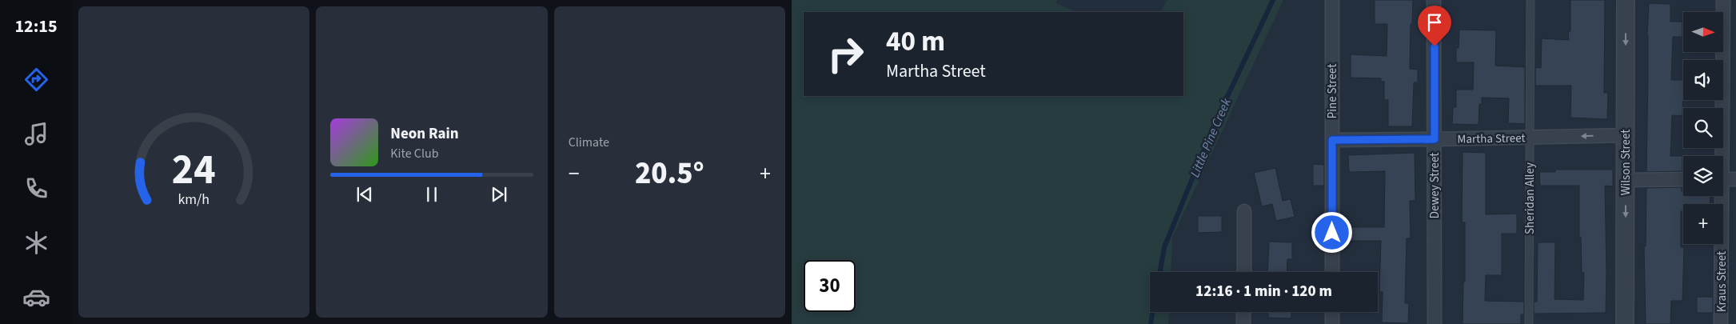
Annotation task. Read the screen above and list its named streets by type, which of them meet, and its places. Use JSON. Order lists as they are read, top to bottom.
{
  "streets": {
    "street": [
      "Pine Street",
      "Martha Street",
      "Wilson Street",
      "Dewey Street",
      "Kraus Street"
    ],
    "lane": ["Sheridan Alley"]
  },
  "crossings": [
    ["Pine Street", "Martha Street"],
    ["Martha Street", "Wilson Street"],
    ["Martha Street", "Dewey Street"],
    ["Martha Street", "Sheridan Alley"]
  ],
  "one_way": ["Wilson Street"],
  "water": ["Little Pine Creek"],
  "north": "right",
  "page": {
    "tabs": "12:15",
    "tile": "Climate",
    "map_buttons": "+",
    "turn": ["40 m", "Martha Street"],
    "song": ["Neon Rain", "Kite Club"],
    "heat": ["−", "20.5°", "+"],
    "limit": "30",
    "trip": "12:16 · 1 min · 120 m",
    "gauge": ["24", "km/h"]
  }
}
